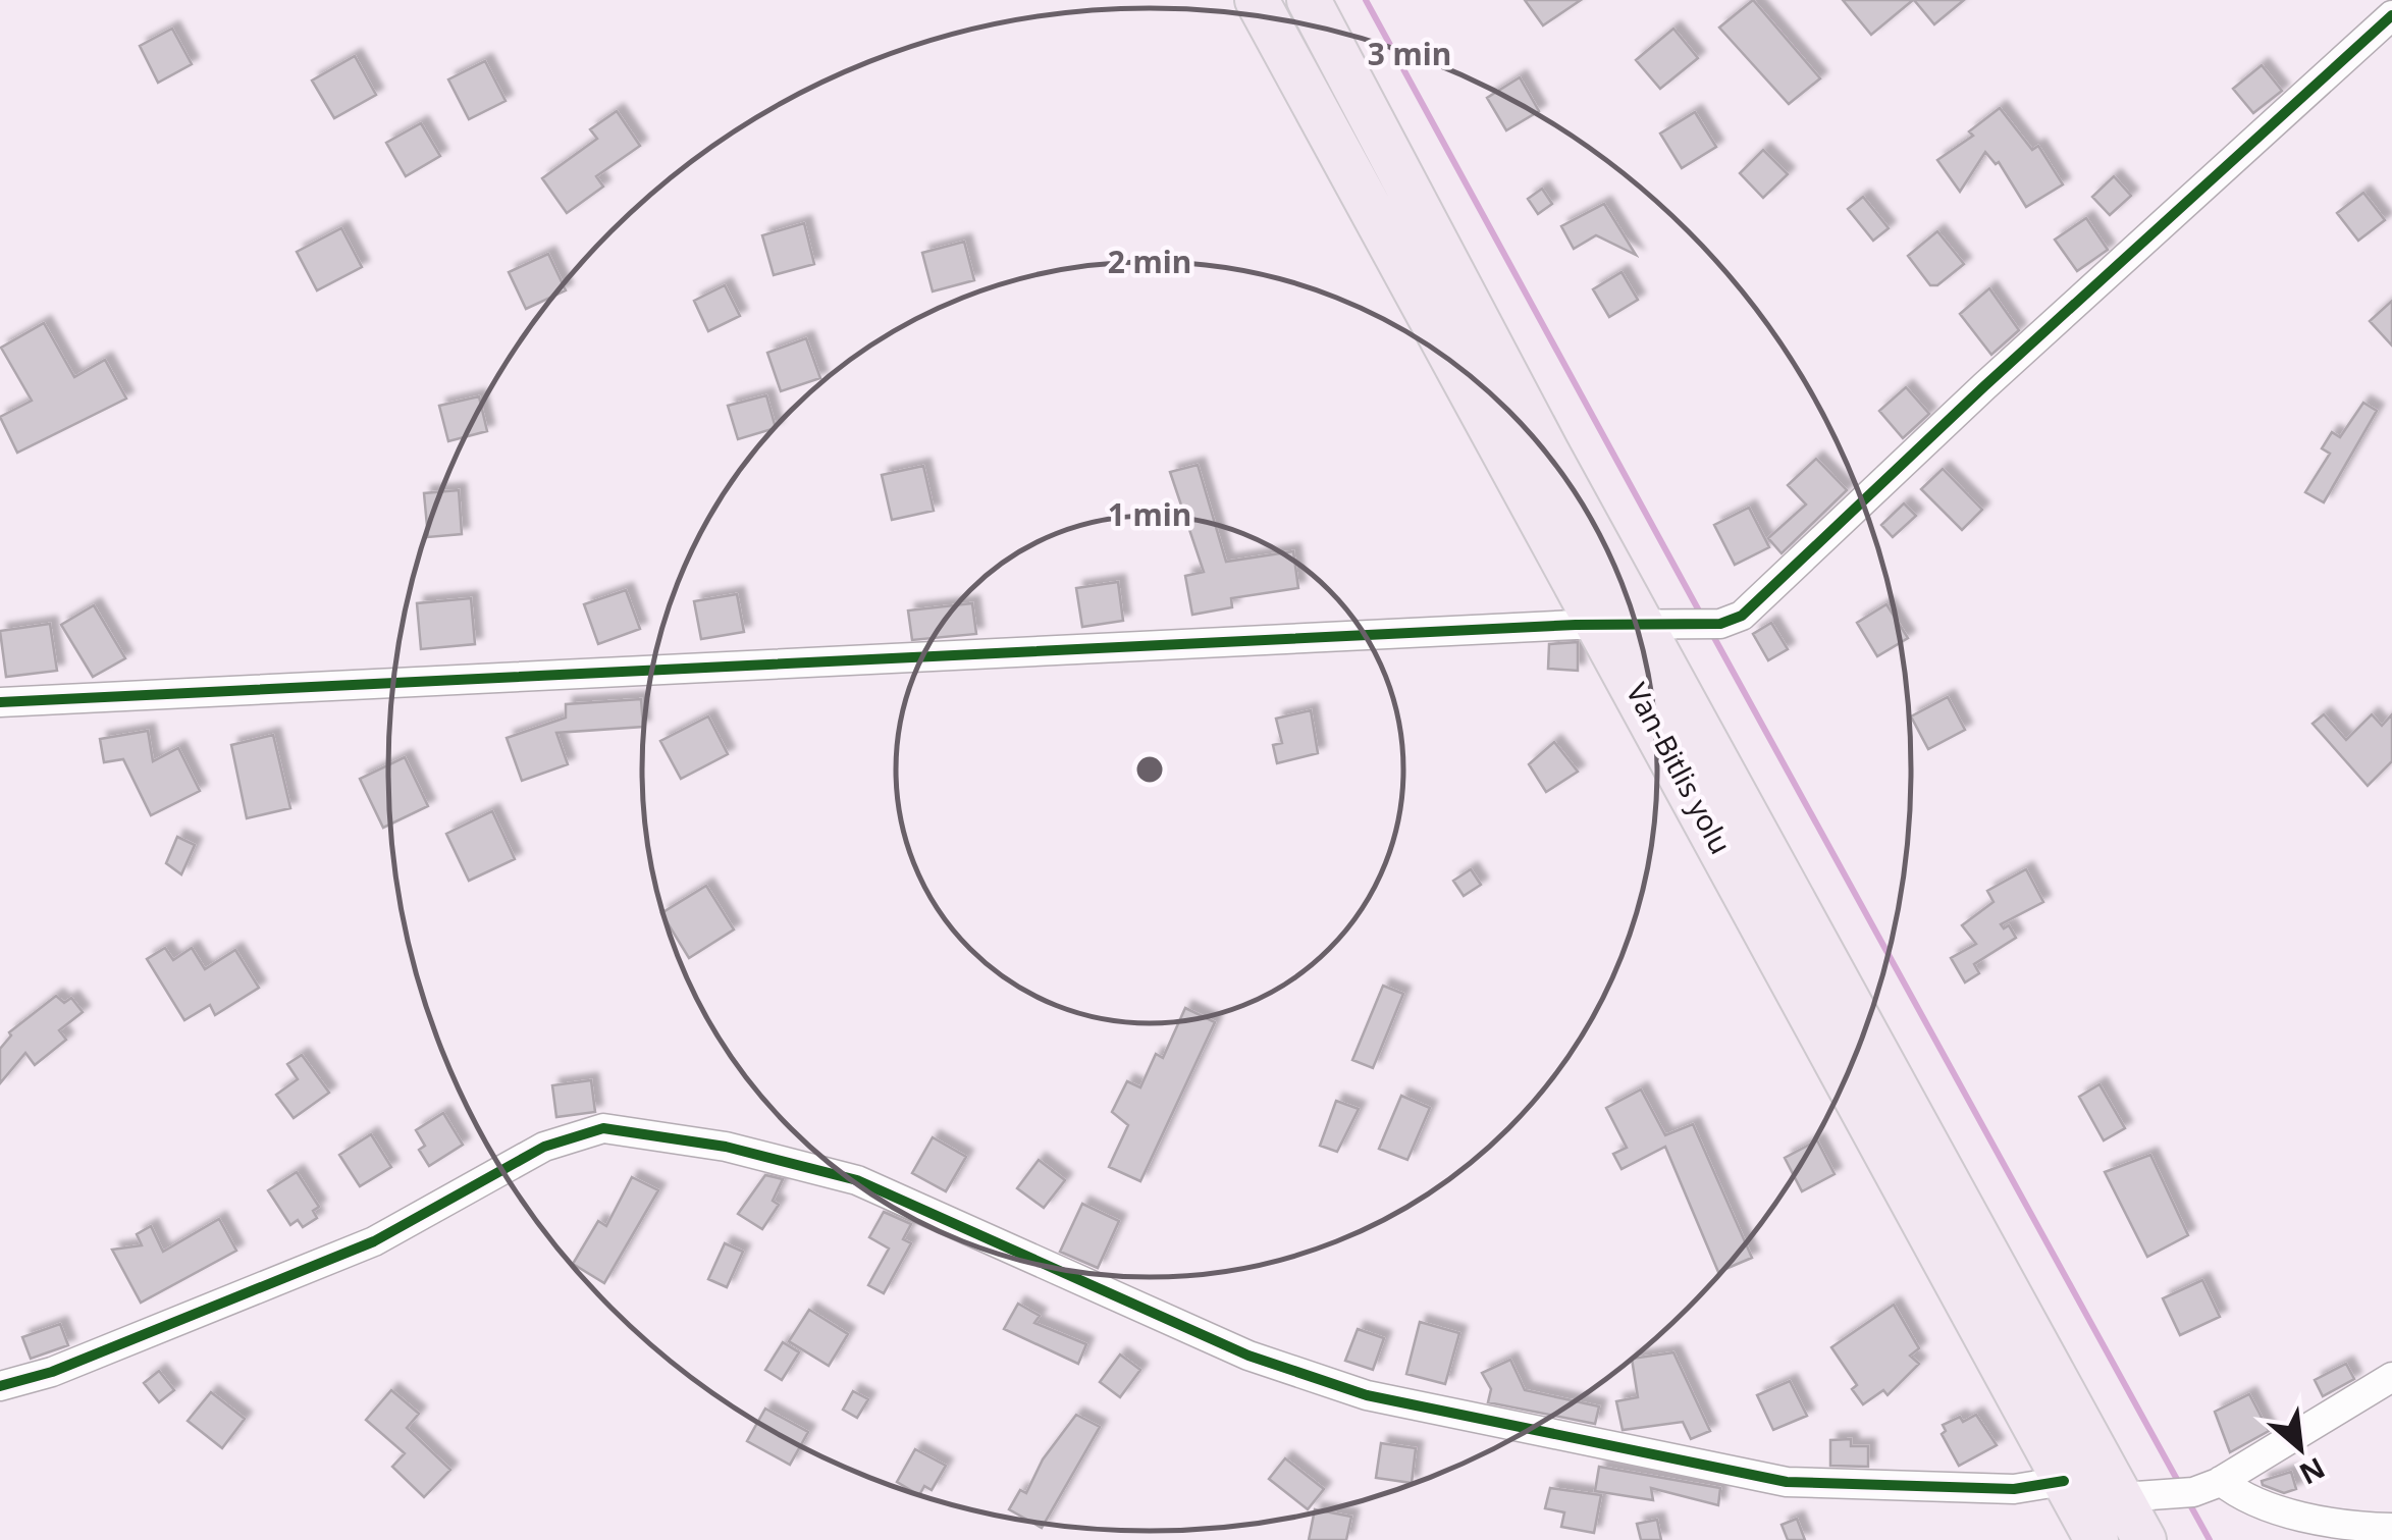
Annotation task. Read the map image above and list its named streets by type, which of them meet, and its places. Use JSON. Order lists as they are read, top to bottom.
{
  "streets": {
    "highway": ["Van-Bitlis yolu"]
  },
  "north": "bottom right",
  "rings": ["3 min", "2 min", "1 min"]
}
